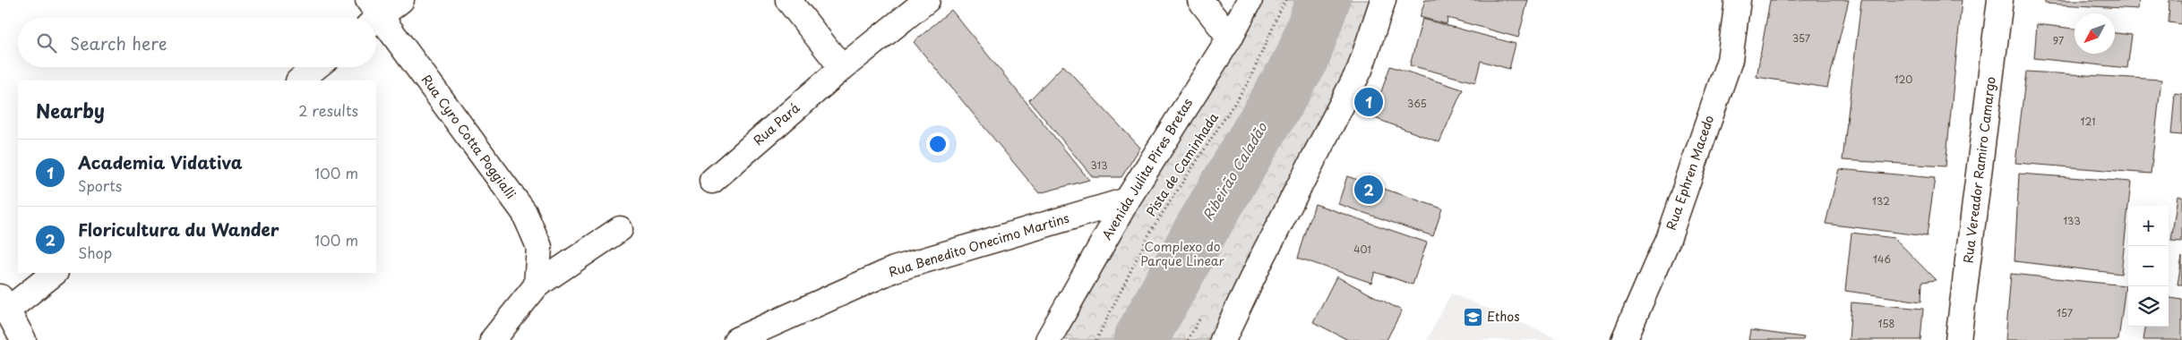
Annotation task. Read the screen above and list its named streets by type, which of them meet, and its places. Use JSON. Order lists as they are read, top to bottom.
{
  "streets": {
    "street": [
      "Rua Pará",
      "Rua Cyro Cotta Poggialli",
      "Avenida Julita Pires Bretas",
      "Rua Vereador Ramiro Camargo",
      "Rua Ephren Macedo",
      "Rua Benedito Onecimo Martins"
    ],
    "path": ["Pista de Caminhada"]
  },
  "crossings": [
    ["Avenida Julita Pires Bretas", "Rua Benedito Onecimo Martins"]
  ],
  "water": ["Ribeirão Caladão"],
  "parks": ["Complexo do Parque Linear"],
  "places": {
    "school or university": ["Ethos"]
  },
  "house_numbers": [
    "357",
    "97",
    "120",
    "365",
    "121",
    "313",
    "132",
    "133",
    "401",
    "146",
    "157",
    "158"
  ],
  "north": "bottom left",
  "page": {
    "search": "Search here",
    "heading": ["Nearby", "2 results"],
    "pins": ["1", "2"],
    "list": [
      {
        "mark": "1",
        "name": "Academia Vidativa",
        "note": "Sports",
        "value": "100 m"
      },
      {
        "mark": "2",
        "name": "Floricultura du Wander",
        "note": "Shop",
        "value": "100 m"
      }
    ],
    "map_buttons": ["+", "−"]
  }
}
